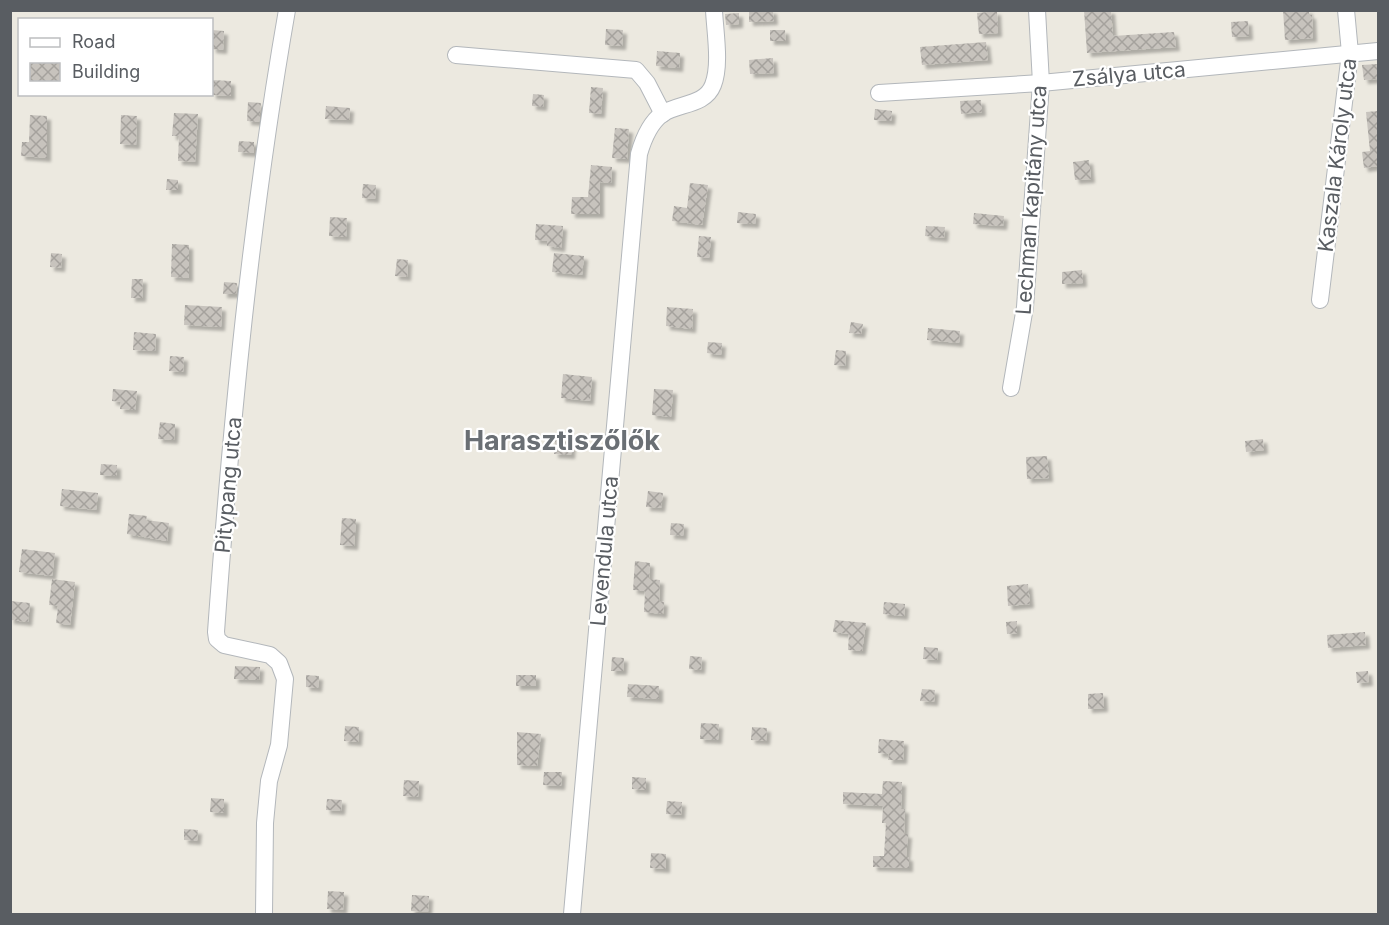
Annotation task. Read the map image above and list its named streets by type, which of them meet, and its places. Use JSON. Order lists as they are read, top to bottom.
{
  "streets": {
    "street": [
      "Zsálya utca",
      "Kaszala Károly utca",
      "Lechman kapitány utca",
      "Pitypang utca",
      "Levendula utca"
    ]
  },
  "crossings": [
    ["Zsálya utca", "Kaszala Károly utca"],
    ["Zsálya utca", "Lechman kapitány utca"]
  ],
  "districts": ["Harasztiszőlők"],
  "legend": ["Road", "Building"]
}
